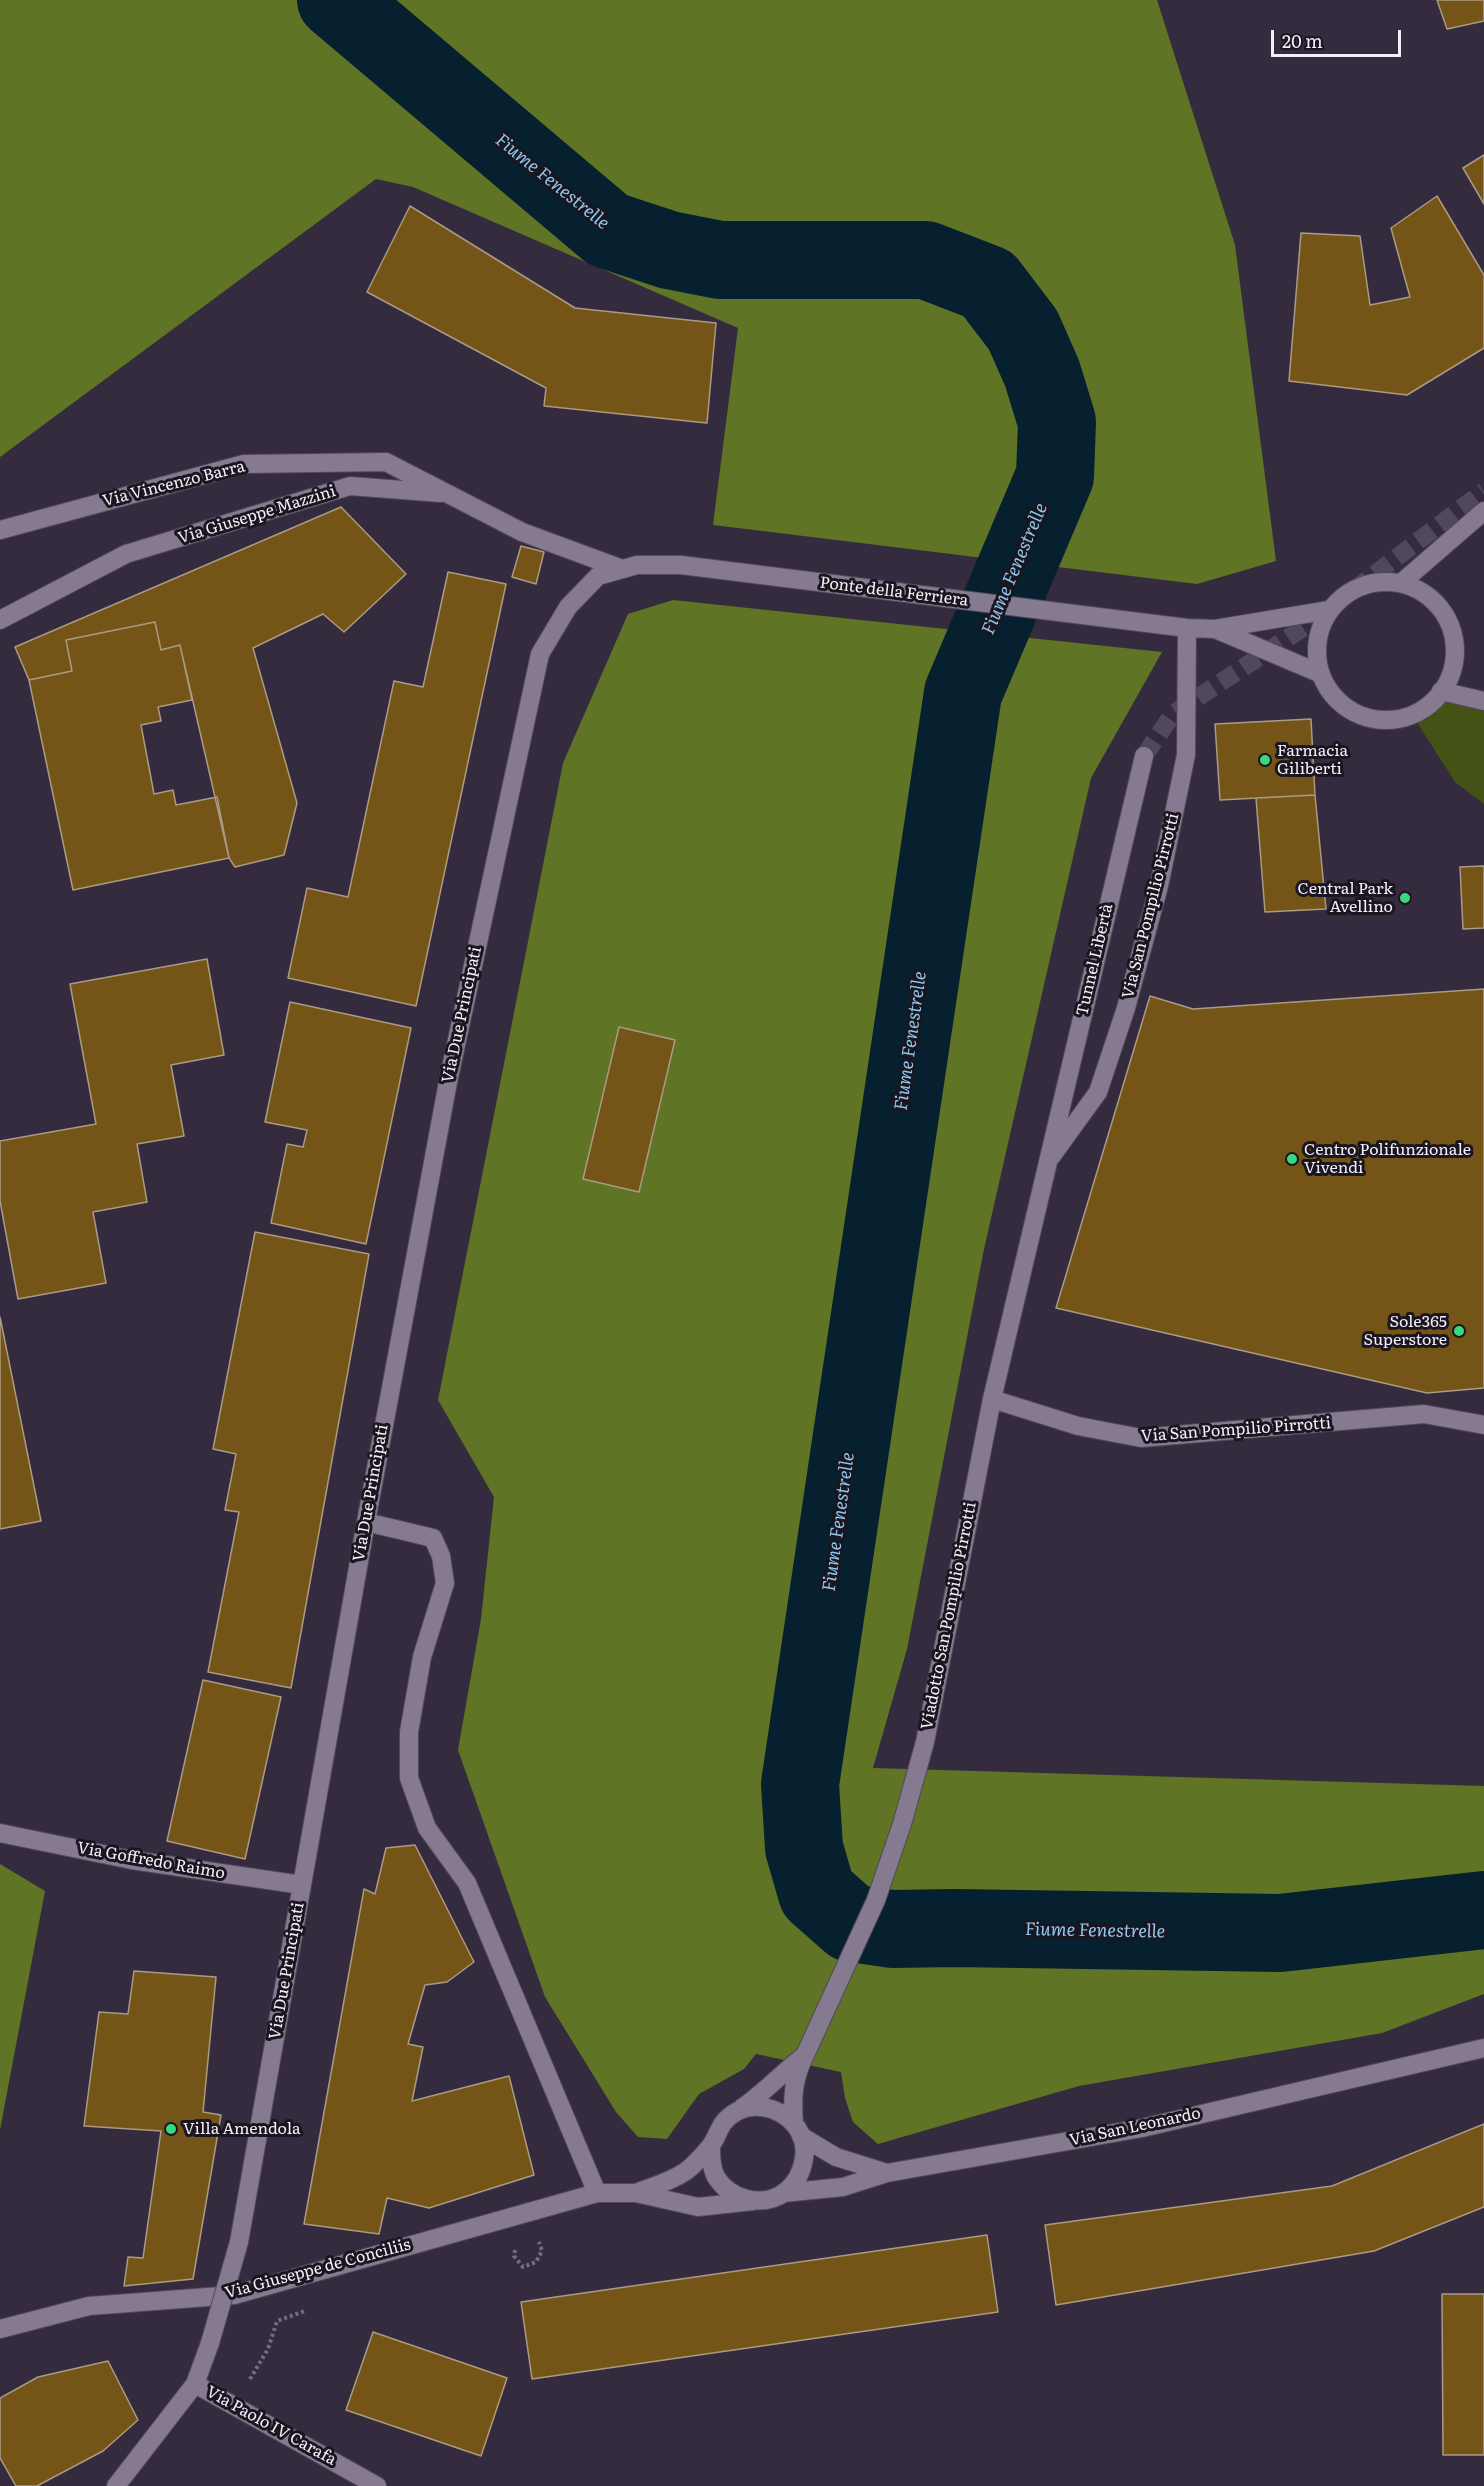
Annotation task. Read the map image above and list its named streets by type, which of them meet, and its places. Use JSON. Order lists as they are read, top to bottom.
{
  "streets": {
    "street": [
      "Via Vincenzo Barra",
      "Via Giuseppe Mazzini",
      "Ponte della Ferriera",
      "Via San Pompilio Pirrotti",
      "Tunnel Libertà",
      "Via Due Principati",
      "Viadotto San Pompilio Pirrotti",
      "Via Goffredo Raimo",
      "Via San Leonardo",
      "Via Giuseppe de Conciliis",
      "Via Paolo IV Carafa"
    ]
  },
  "crossings": [
    ["Via Vincenzo Barra", "Via Giuseppe Mazzini"],
    ["Via Giuseppe Mazzini", "Via Due Principati"],
    ["Ponte della Ferriera", "Via San Pompilio Pirrotti"],
    ["Ponte della Ferriera", "Via Due Principati"],
    ["Via San Pompilio Pirrotti", "Tunnel Libertà"],
    ["Via San Pompilio Pirrotti", "Viadotto San Pompilio Pirrotti"],
    ["Tunnel Libertà", "Viadotto San Pompilio Pirrotti"],
    ["Via Due Principati", "Via Goffredo Raimo"],
    ["Via Due Principati", "Via Paolo IV Carafa"],
    ["Viadotto San Pompilio Pirrotti", "Via San Leonardo"]
  ],
  "water": ["Fiume Fenestrelle"],
  "places": [
    "Farmacia Giliberti",
    "Central Park Avellino",
    "Centro Polifunzionale Vivendi",
    "Sole365 Superstore",
    "Villa Amendola"
  ],
  "scale_bar": "20 m"
}
